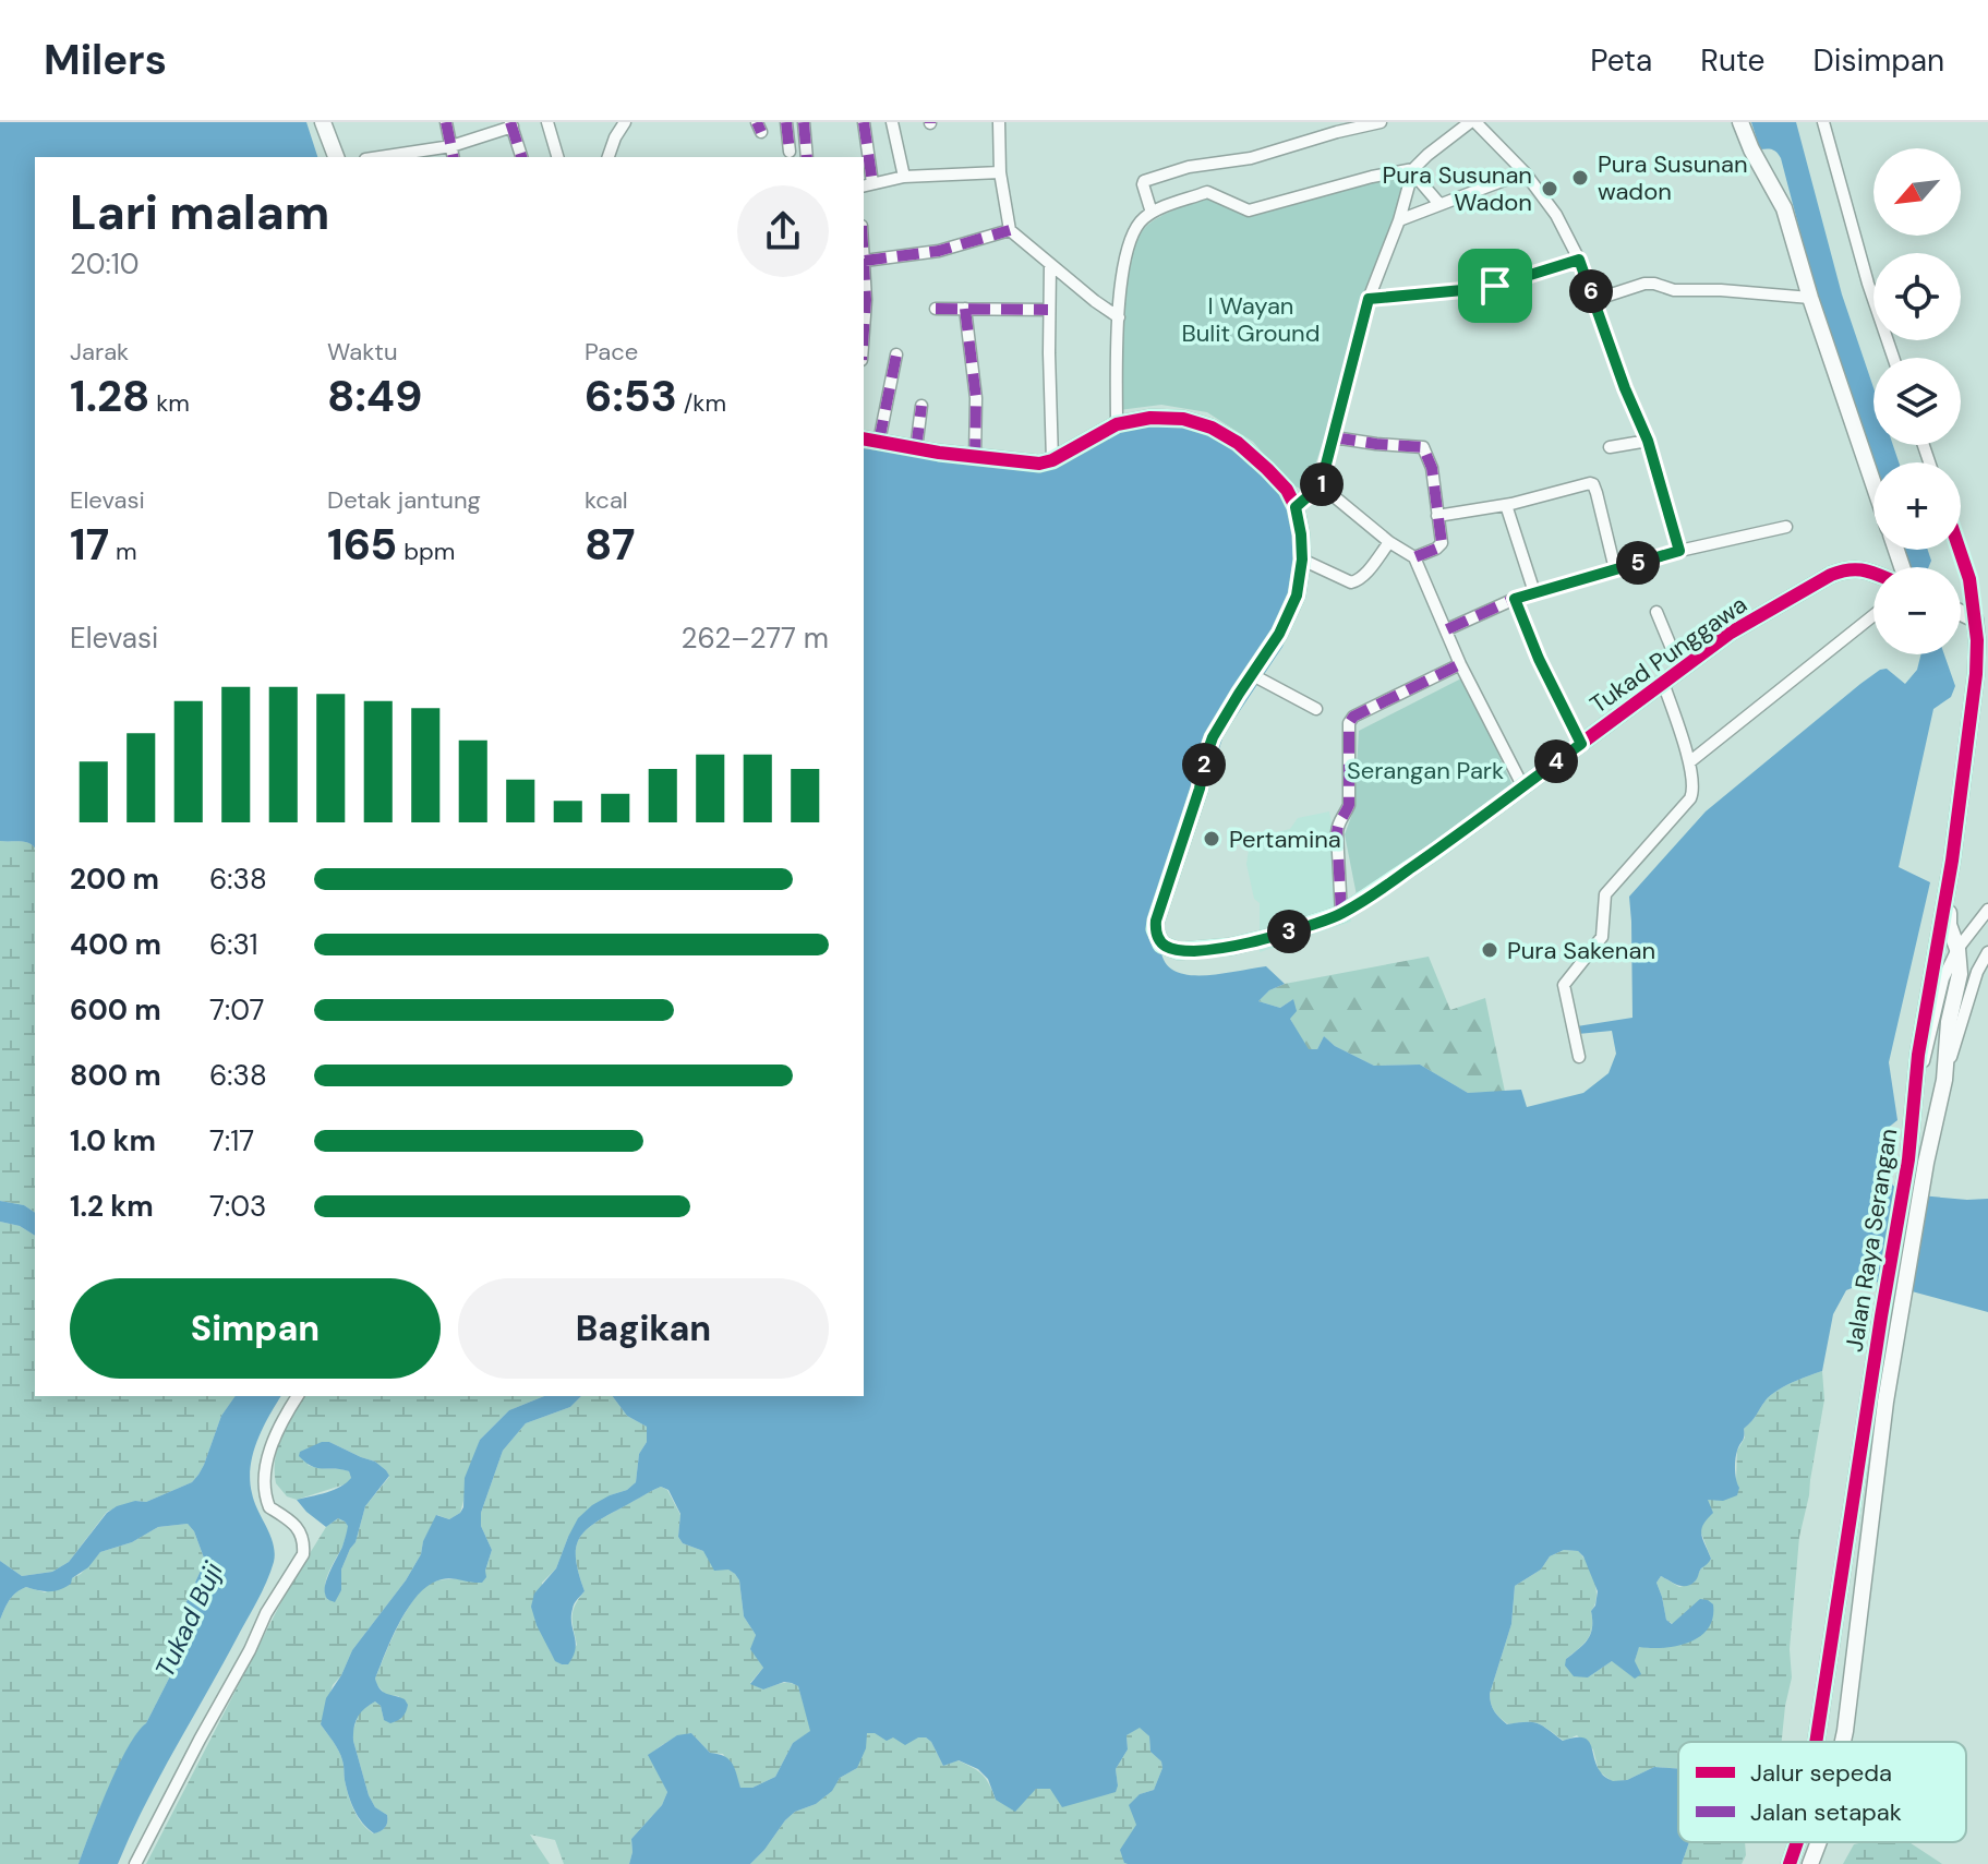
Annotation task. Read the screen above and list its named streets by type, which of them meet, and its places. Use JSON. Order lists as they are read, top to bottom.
{
  "streets": {
    "street": ["Tukad Punggawa", "Jalan Raya Serangan"]
  },
  "water": ["Tukad Buji"],
  "parks": ["I Wayan Bulit Ground", "Serangan Park"],
  "places": [
    "Pura Susunan wadon",
    "Pura Susunan Wadon",
    "Pertamina",
    "Pura Sakenan"
  ],
  "legend": ["Jalur sepeda", "Jalan setapak"],
  "north": "bottom left",
  "page": {
    "header": "Milers",
    "nav": ["Peta", "Rute", "Disimpan"],
    "map_buttons": ["+", "−"],
    "heading": ["Lari malam", "20:10"],
    "pins": [
      "6",
      "1",
      "5",
      "4",
      "2",
      "3"
    ],
    "stats": [
      ["Jarak", "1.28 km"],
      ["Waktu", "8:49"],
      ["Pace", "6:53 /km"],
      ["Elevasi", "17 m"],
      ["Detak jantung", "165 bpm"],
      ["kcal", "87"]
    ],
    "chart": ["Elevasi", "262–277 m"],
    "list": [
      {
        "name": "200 m",
        "note": "6:38"
      },
      {
        "name": "400 m",
        "note": "6:31"
      },
      {
        "name": "600 m",
        "note": "7:07"
      },
      {
        "name": "800 m",
        "note": "6:38"
      },
      {
        "name": "1.0 km",
        "note": "7:17"
      },
      {
        "name": "1.2 km",
        "note": "7:03"
      }
    ],
    "buttons": ["Simpan", "Bagikan"]
  }
}
